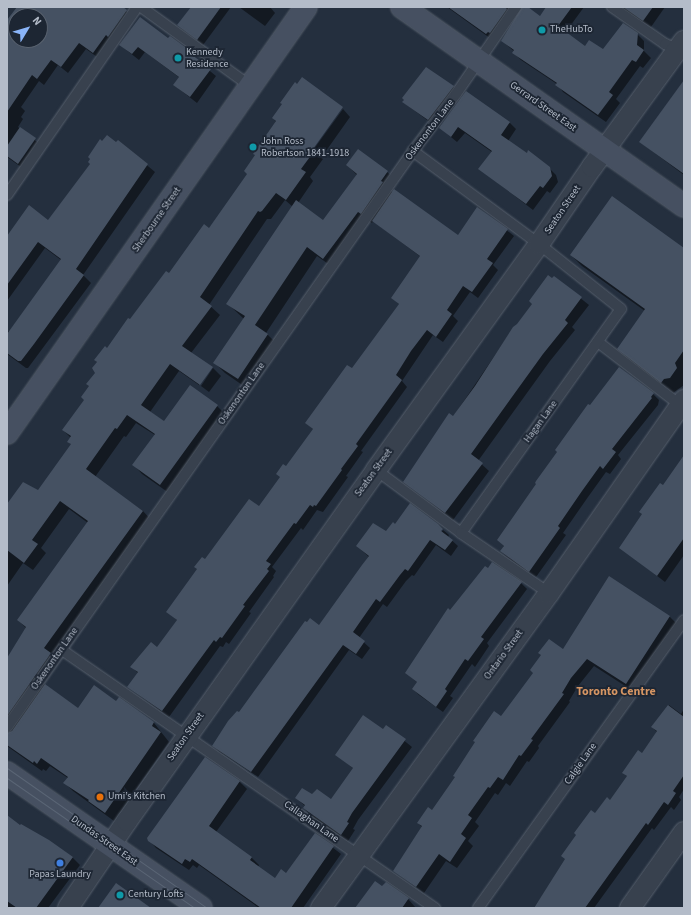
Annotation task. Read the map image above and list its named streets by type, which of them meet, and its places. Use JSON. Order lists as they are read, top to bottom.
{
  "streets": {
    "street": [
      "Gerrard Street East",
      "Seaton Street",
      "Sherbourne Street",
      "Ontario Street",
      "Dundas Street East"
    ],
    "lane": [
      "Oskenonton Lane",
      "Hagan Lane",
      "Calgie Lane",
      "Callaghan Lane"
    ]
  },
  "crossings": [
    ["Gerrard Street East", "Oskenonton Lane"],
    ["Gerrard Street East", "Seaton Street"],
    ["Oskenonton Lane", "Callaghan Lane"],
    ["Seaton Street", "Hagan Lane"],
    ["Seaton Street", "Callaghan Lane"],
    ["Seaton Street", "Dundas Street East"],
    ["Ontario Street", "Callaghan Lane"]
  ],
  "districts": ["Toronto Centre"],
  "places": [
    "TheHubTo",
    "Kennedy Residence",
    "John Ross Robertson 1841-1918",
    "Umi’s Kitchen",
    "Papas Laundry",
    "Century Lofts"
  ],
  "north": "top right"
}
